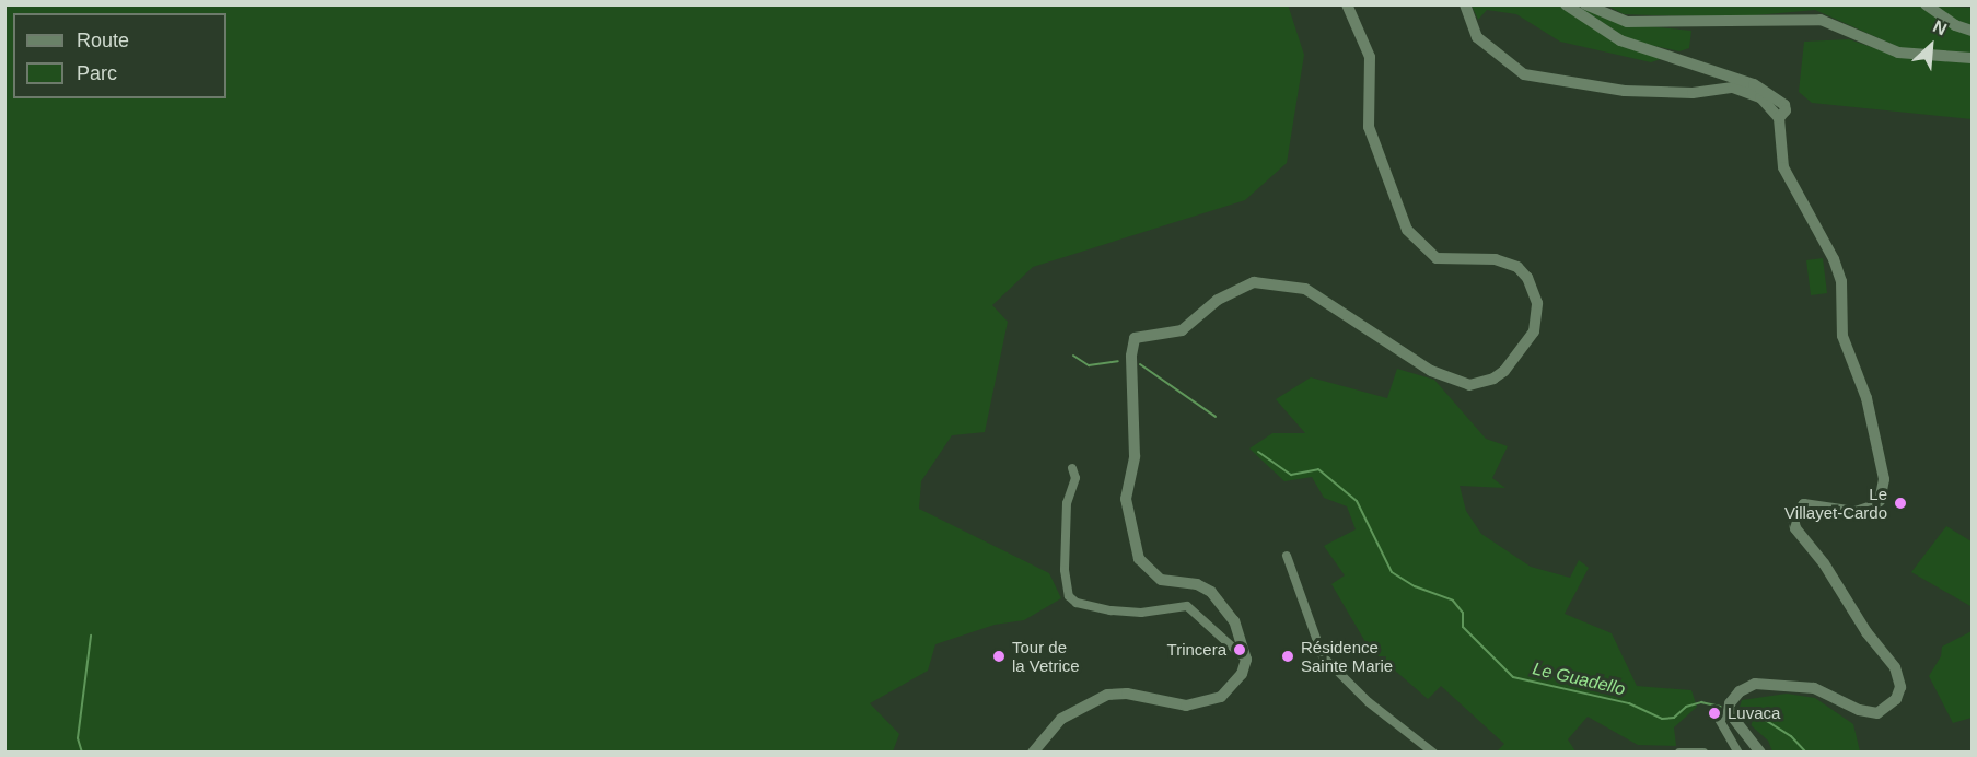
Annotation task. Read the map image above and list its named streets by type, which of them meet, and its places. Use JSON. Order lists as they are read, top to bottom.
{
  "water": ["Le Guadello"],
  "places": [
    "Le Villayet-Cardo",
    "Trincera",
    "Tour de la Vetrice",
    "Résidence Sainte Marie",
    "Luvaca"
  ],
  "legend": ["Route", "Parc"],
  "north": "top right"
}
